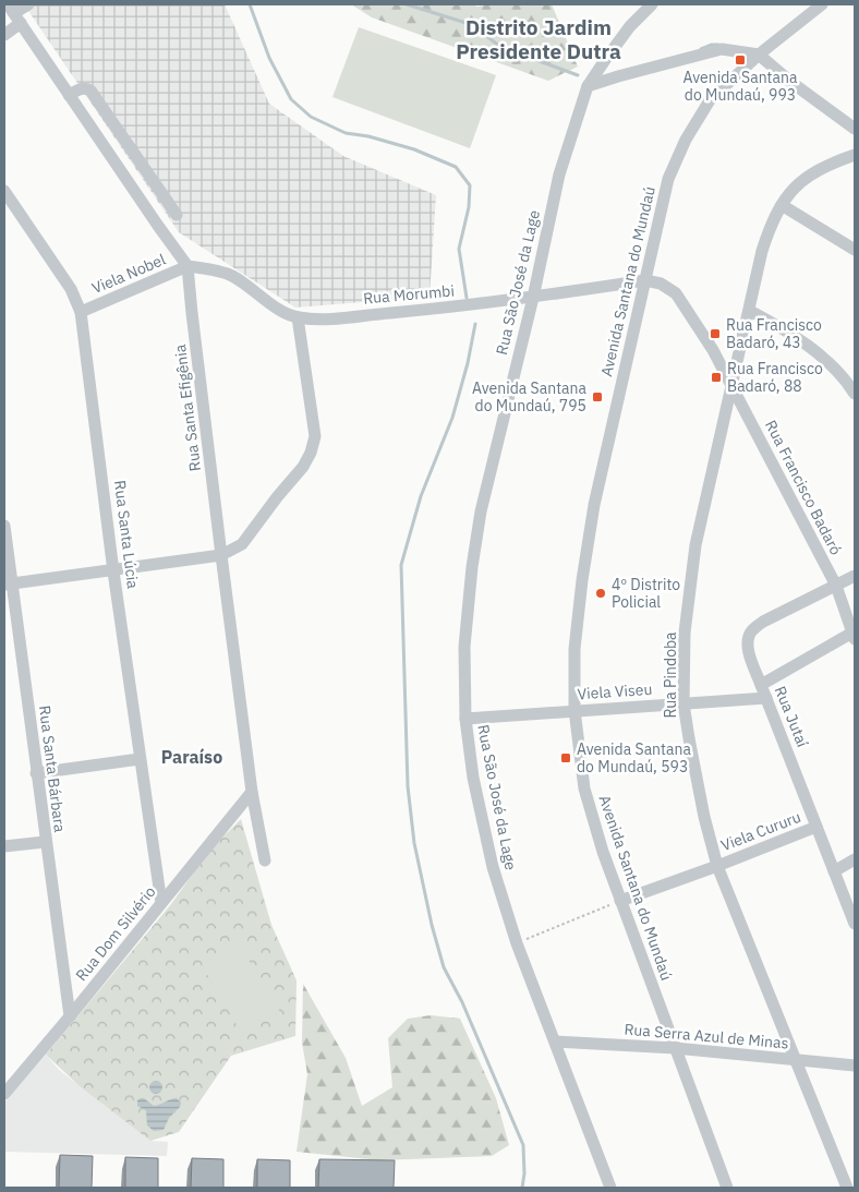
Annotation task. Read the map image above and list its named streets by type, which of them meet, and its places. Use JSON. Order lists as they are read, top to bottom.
{
  "streets": {
    "street": [
      "Viela Nobel",
      "Avenida Santana do Mundaú",
      "Rua São José da Lage",
      "Rua Morumbi",
      "Rua Santa Efigênia",
      "Rua Francisco Badaró",
      "Rua Santa Lúcia",
      "Rua Pindoba",
      "Viela Viseu",
      "Rua Jutaí",
      "Rua Santa Bárbara",
      "Viela Cururu",
      "Rua Dom Silvério",
      "Rua Serra Azul de Minas"
    ]
  },
  "crossings": [
    ["Viela Nobel", "Rua Morumbi"],
    ["Viela Nobel", "Rua Santa Efigênia"],
    ["Viela Nobel", "Rua Santa Lúcia"],
    ["Avenida Santana do Mundaú", "Rua Morumbi"],
    ["Avenida Santana do Mundaú", "Rua Francisco Badaró"],
    ["Avenida Santana do Mundaú", "Viela Viseu"],
    ["Avenida Santana do Mundaú", "Viela Cururu"],
    ["Avenida Santana do Mundaú", "Rua Serra Azul de Minas"],
    ["Rua São José da Lage", "Rua Morumbi"],
    ["Rua São José da Lage", "Viela Viseu"],
    ["Rua São José da Lage", "Rua Serra Azul de Minas"],
    ["Rua Morumbi", "Rua Santa Efigênia"],
    ["Rua Morumbi", "Rua Francisco Badaró"],
    ["Rua Santa Efigênia", "Rua Dom Silvério"],
    ["Rua Francisco Badaró", "Rua Pindoba"],
    ["Rua Francisco Badaró", "Rua Jutaí"],
    ["Rua Santa Lúcia", "Rua Dom Silvério"],
    ["Rua Pindoba", "Viela Viseu"],
    ["Rua Pindoba", "Viela Cururu"],
    ["Rua Pindoba", "Rua Serra Azul de Minas"],
    ["Viela Viseu", "Rua Jutaí"],
    ["Rua Jutaí", "Viela Cururu"],
    ["Rua Santa Bárbara", "Rua Dom Silvério"]
  ],
  "districts": ["Distrito Jardim Presidente Dutra", "Paraíso"],
  "places": {
    "transit": [
      "Avenida Santana do Mundaú, 993",
      "Rua Francisco Badaró, 43",
      "Rua Francisco Badaró, 88",
      "Avenida Santana do Mundaú, 795",
      "Avenida Santana do Mundaú, 593"
    ],
    "other": ["4º Distrito Policial"]
  }
}
